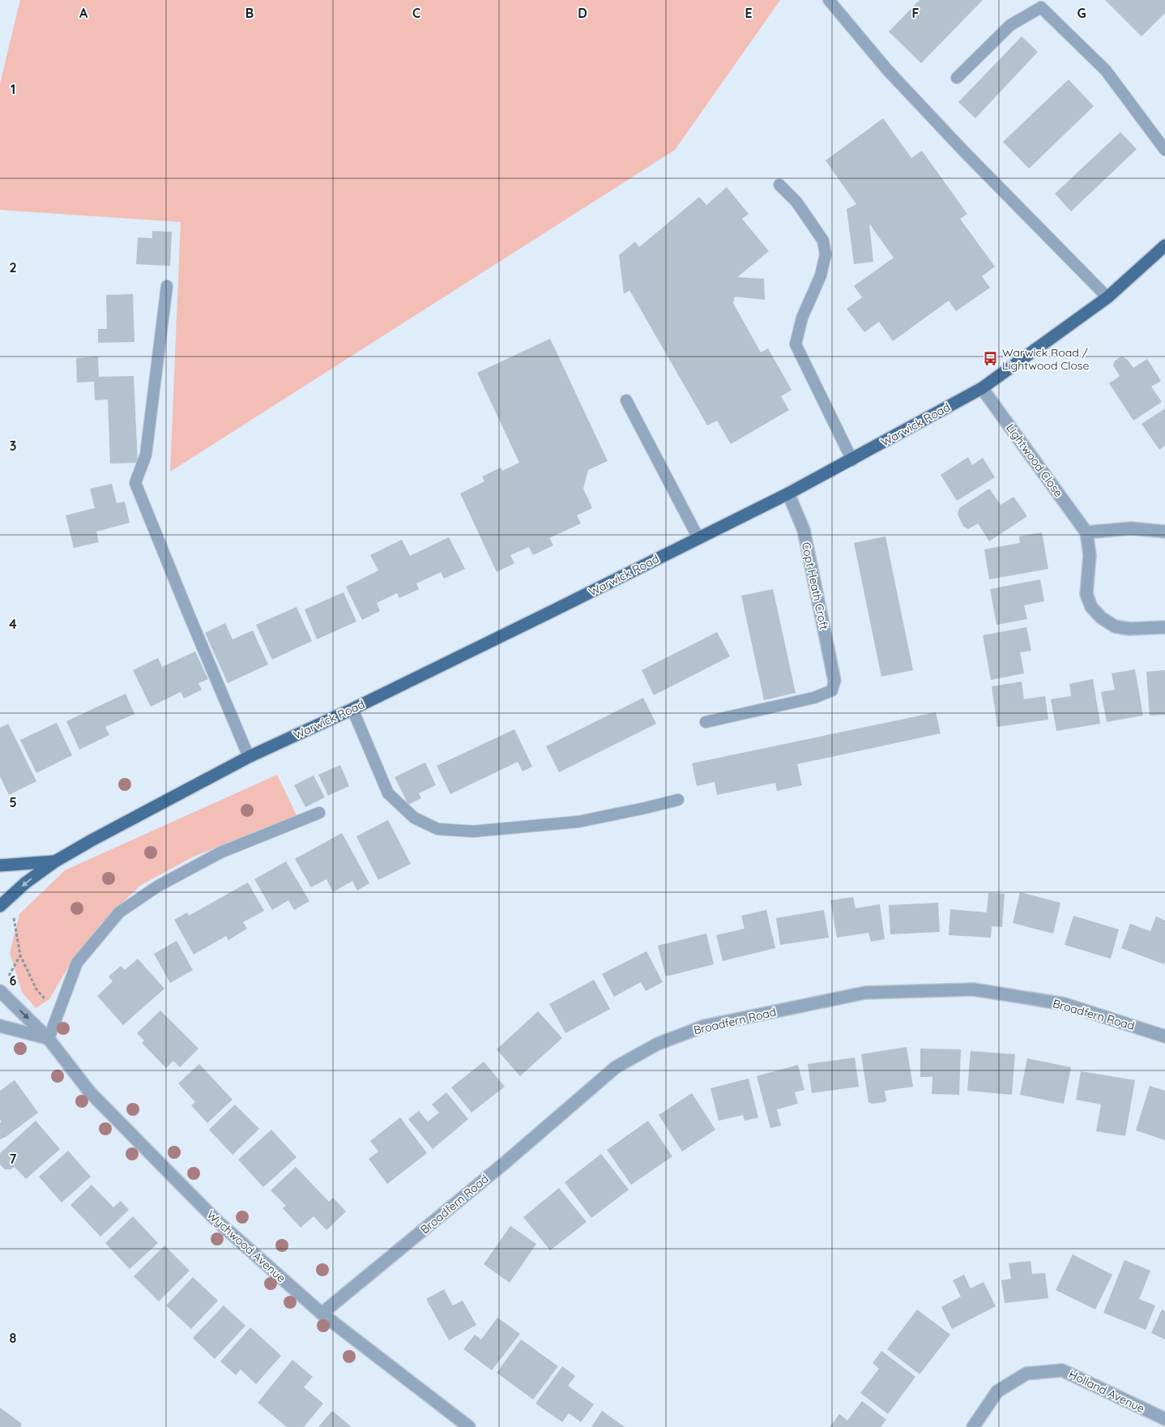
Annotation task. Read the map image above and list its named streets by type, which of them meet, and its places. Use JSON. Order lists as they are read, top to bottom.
{
  "streets": {
    "main road": ["Warwick Road"],
    "street": [
      "Lightwood Close",
      "Copt Heath Croft",
      "Broadfern Road",
      "Wychwood Avenue",
      "Holland Avenue"
    ]
  },
  "crossings": [
    ["Warwick Road", "Lightwood Close"],
    ["Warwick Road", "Copt Heath Croft"],
    ["Broadfern Road", "Wychwood Avenue"]
  ],
  "places": {
    "bus stop": ["Warwick Road / Lightwood Close"]
  },
  "grid": {
    "columns": [
      "A",
      "B",
      "C",
      "D",
      "E",
      "F",
      "G"
    ],
    "rows": [
      "1",
      "2",
      "3",
      "4",
      "5",
      "6",
      "7",
      "8"
    ]
  }
}
